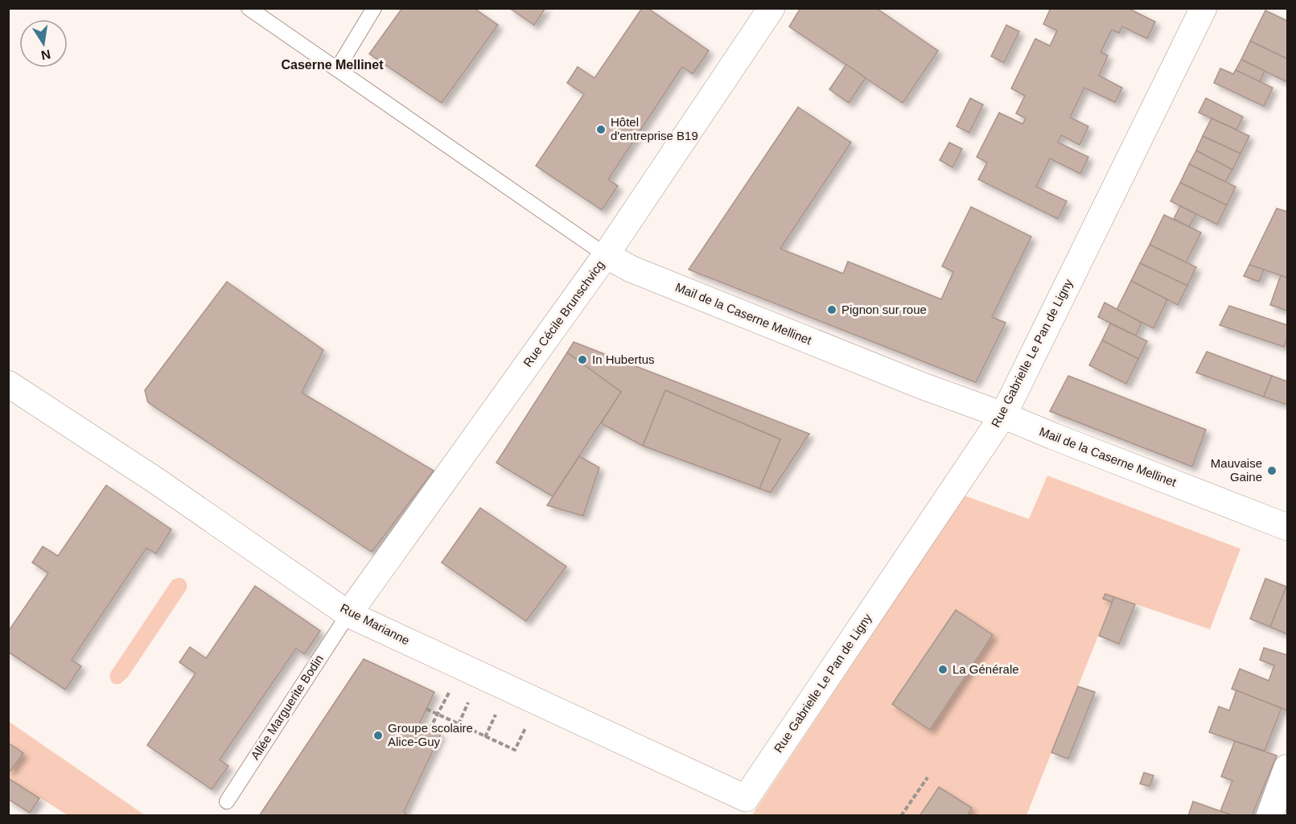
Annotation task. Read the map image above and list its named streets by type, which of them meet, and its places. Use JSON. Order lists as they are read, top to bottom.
{
  "streets": {
    "street": [
      "Rue Cécile Brunschvicg",
      "Mail de la Caserne Mellinet",
      "Rue Gabrielle Le Pan de Ligny",
      "Rue Marianne"
    ],
    "lane": ["Allée Marguerite Bodin"]
  },
  "crossings": [
    ["Rue Cécile Brunschvicg", "Mail de la Caserne Mellinet"],
    ["Rue Cécile Brunschvicg", "Rue Marianne"],
    ["Rue Cécile Brunschvicg", "Allée Marguerite Bodin"],
    ["Mail de la Caserne Mellinet", "Rue Gabrielle Le Pan de Ligny"],
    ["Rue Gabrielle Le Pan de Ligny", "Rue Marianne"],
    ["Rue Marianne", "Allée Marguerite Bodin"]
  ],
  "districts": ["Caserne Mellinet"],
  "places": [
    "Hôtel d'entreprise B19",
    "Pignon sur roue",
    "In Hubertus",
    "Mauvaise Gaine",
    "La Générale",
    "Groupe scolaire Alice-Guy"
  ],
  "north": "bottom"
}
